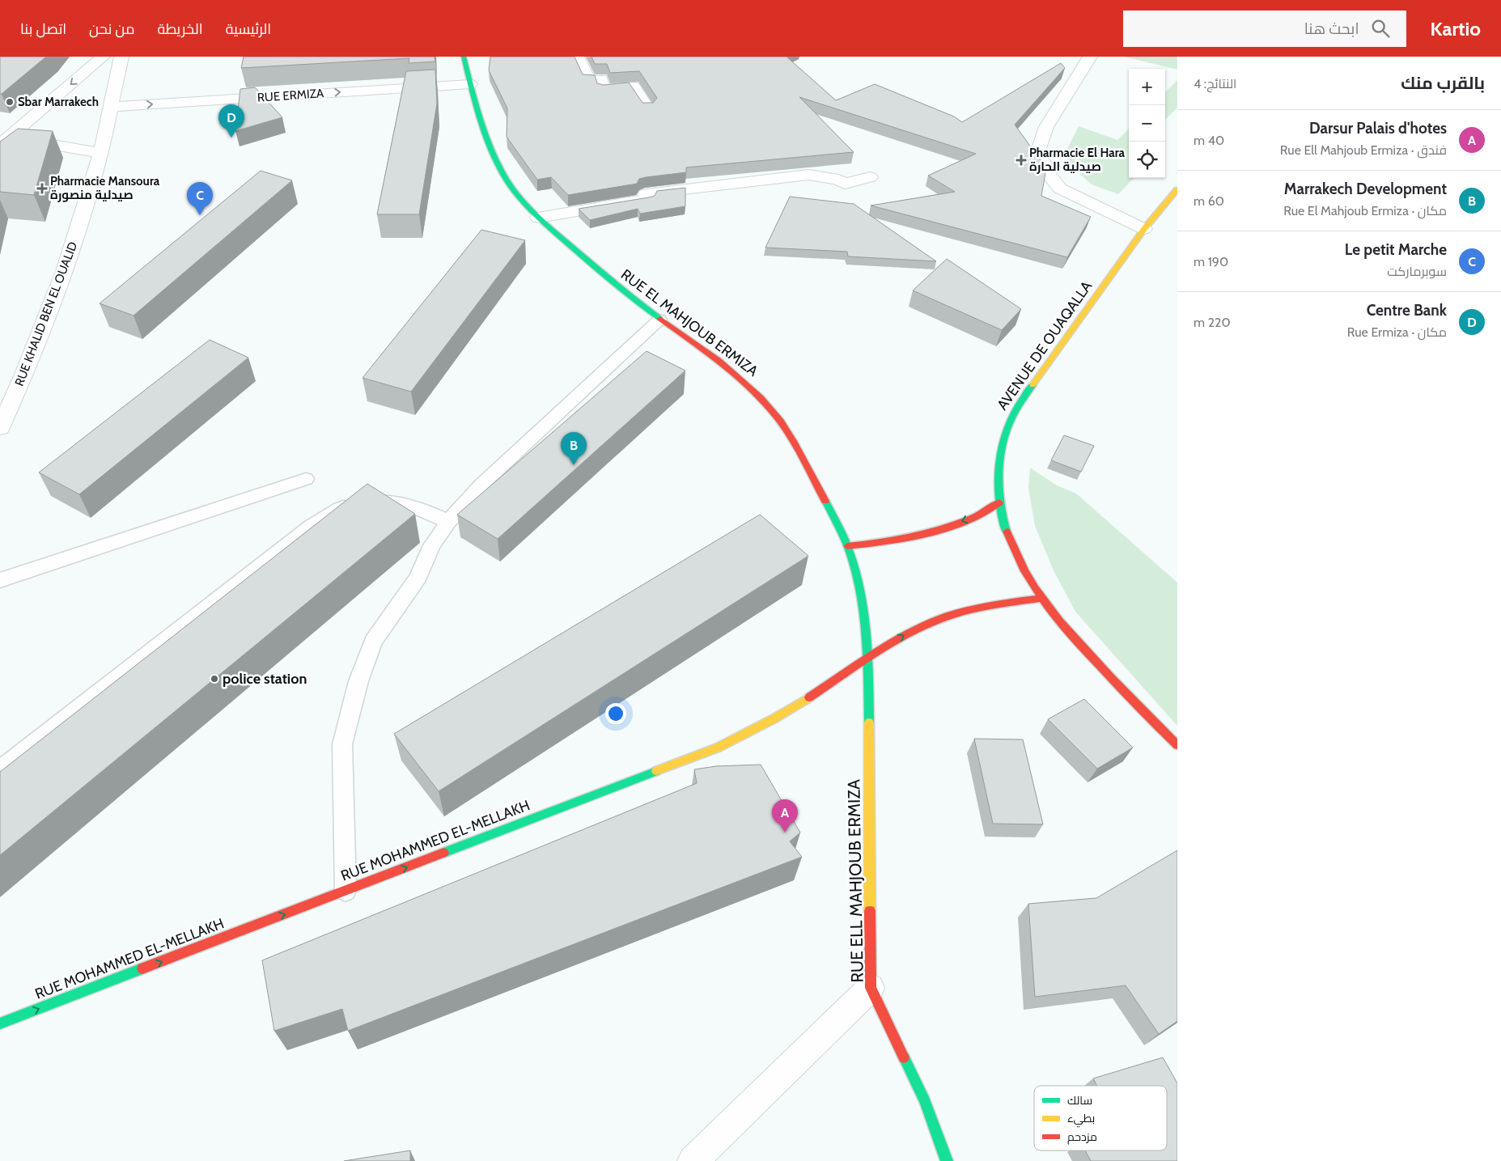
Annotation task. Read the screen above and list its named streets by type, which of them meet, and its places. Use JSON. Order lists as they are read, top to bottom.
{
  "streets": {
    "street": [
      "RUE ERMIZA",
      "RUE KHALID BEN EL OUALID",
      "RUE EL MAHJOUB ERMIZA",
      "AVENUE DE OUAQALLA",
      "RUE MOHAMMED EL-MELLAKH",
      "RUE ELL MAHJOUB ERMIZA"
    ]
  },
  "crossings": [
    ["RUE ERMIZA", "RUE KHALID BEN EL OUALID"],
    ["RUE ERMIZA", "RUE EL MAHJOUB ERMIZA"],
    ["RUE EL MAHJOUB ERMIZA", "RUE MOHAMMED EL-MELLAKH"],
    ["RUE EL MAHJOUB ERMIZA", "RUE ELL MAHJOUB ERMIZA"],
    ["AVENUE DE OUAQALLA", "RUE MOHAMMED EL-MELLAKH"],
    ["RUE MOHAMMED EL-MELLAKH", "RUE ELL MAHJOUB ERMIZA"]
  ],
  "one_way": ["RUE ERMIZA", "RUE MOHAMMED EL-MELLAKH"],
  "places": {
    "other": ["Sbar Marrakech", "police station"],
    "health": ["Pharmacie El Hara صيدلية الحارة", "Pharmacie Mansoura صيدلية منصورة"]
  },
  "legend": ["سالك", "بطيء", "مزدحم"],
  "page": {
    "header": "Kartio",
    "search": "ابحث هنا",
    "nav": [
      "الرئيسية",
      "الخريطة",
      "من نحن",
      "اتصل بنا"
    ],
    "heading": ["بالقرب منك", "النتائج: 4"],
    "map_buttons": ["+", "−"],
    "pins": [
      "D",
      "C",
      "B",
      "A"
    ],
    "list": [
      {
        "mark": "A",
        "name": "Darsur Palais d'hotes",
        "note": "فندق · Rue Ell Mahjoub Ermiza",
        "value": "40 m"
      },
      {
        "mark": "B",
        "name": "Marrakech Development",
        "note": "مكان · Rue El Mahjoub Ermiza",
        "value": "60 m"
      },
      {
        "mark": "C",
        "name": "Le petit Marche",
        "note": "سوبرماركت",
        "value": "190 m"
      },
      {
        "mark": "D",
        "name": "Centre Bank",
        "note": "مكان · Rue Ermiza",
        "value": "220 m"
      }
    ]
  }
}
